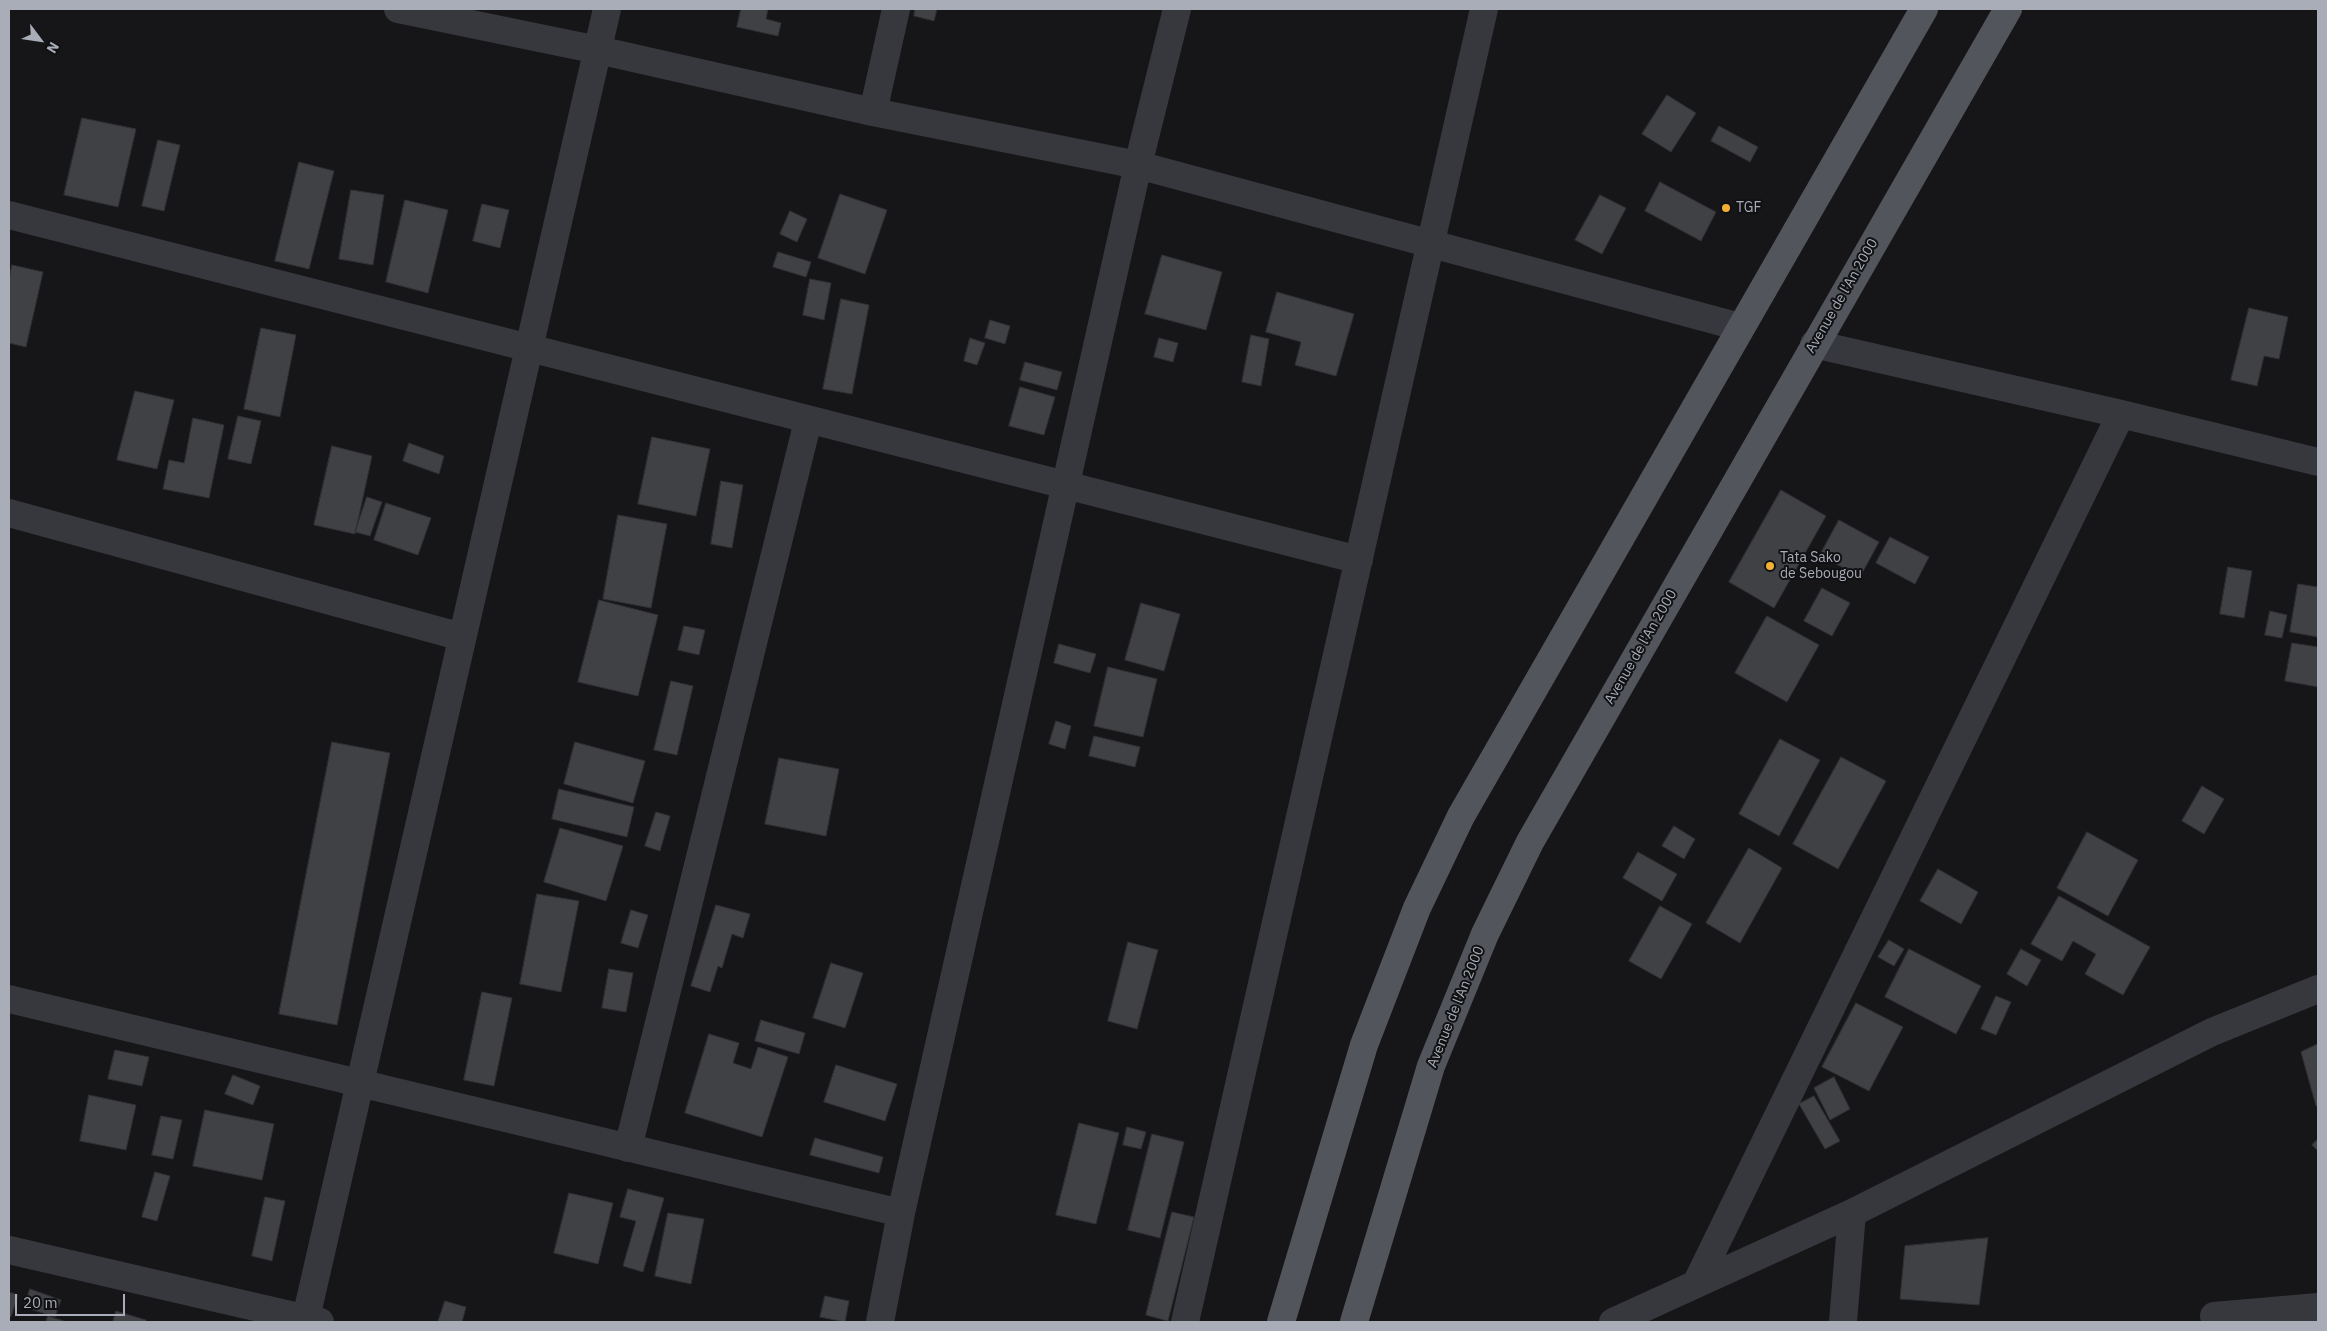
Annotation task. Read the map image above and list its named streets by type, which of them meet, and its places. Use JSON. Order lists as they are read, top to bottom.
{
  "streets": {
    "main road": ["Avenue de l'An 2000"]
  },
  "places": ["TGF", "Tata Sako de Sebougou"],
  "scale_bar": "20 m",
  "north": "bottom right"
}
